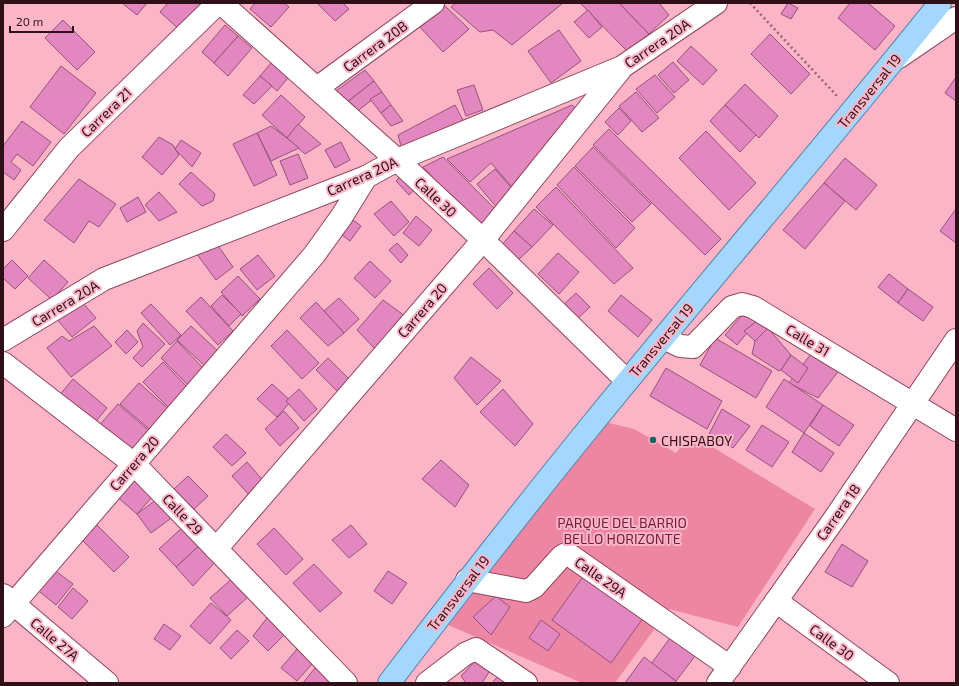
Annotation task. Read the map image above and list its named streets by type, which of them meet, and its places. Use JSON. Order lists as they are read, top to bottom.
{
  "streets": {
    "main road": ["Transversal 19"],
    "street": [
      "Carrera 20A",
      "Carrera 20B",
      "Carrera 21",
      "Calle 30",
      "Carrera 20",
      "Calle 31",
      "Carrera 18",
      "Calle 29",
      "Calle 29A",
      "Calle 27A"
    ]
  },
  "crossings": [
    ["Carrera 20A", "Calle 30"],
    ["Carrera 20A", "Carrera 20"],
    ["Carrera 20B", "Calle 30"],
    ["Transversal 19", "Calle 30"],
    ["Transversal 19", "Calle 31"],
    ["Transversal 19", "Calle 29A"],
    ["Calle 30", "Carrera 20"],
    ["Calle 30", "Carrera 18"],
    ["Carrera 20", "Calle 29"],
    ["Carrera 20", "Calle 27A"],
    ["Calle 31", "Carrera 18"],
    ["Carrera 18", "Calle 29A"]
  ],
  "parks": ["PARQUE DEL BARRIO BELLO HORIZONTE"],
  "places": ["CHISPABOY"],
  "scale_bar": "20 m"
}
